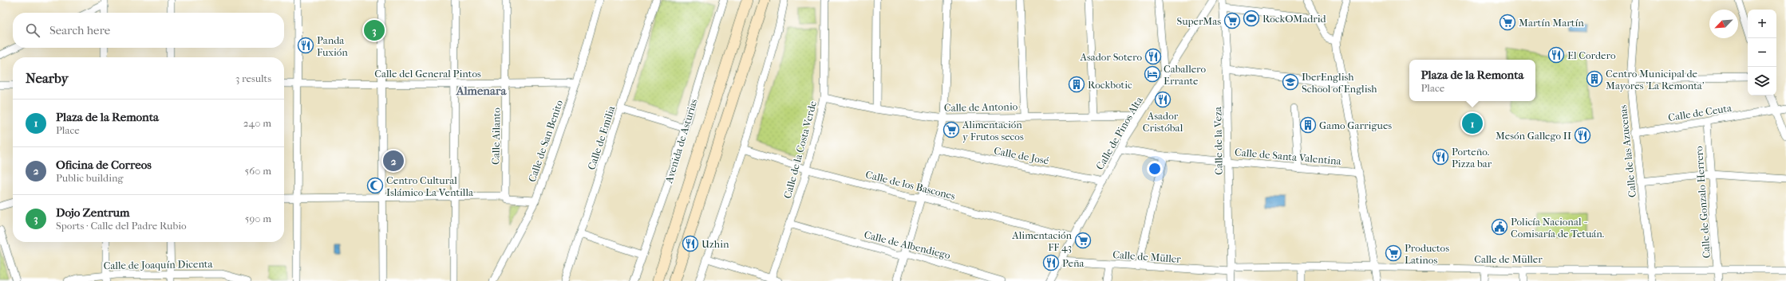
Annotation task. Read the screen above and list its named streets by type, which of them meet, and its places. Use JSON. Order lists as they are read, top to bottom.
{
  "streets": {
    "main road": ["Avenida de Asturias"],
    "street": [
      "Calle del General Pintos",
      "Calle de Antonio",
      "Calle de Ceuta",
      "Calle de Pinos Alta",
      "Calle Ailanto",
      "Calle de Emilia",
      "Calle de San Benito",
      "Calle de la Veza",
      "Calle de la Costa Verde",
      "Calle de las Azucenas",
      "Calle de José",
      "Calle de Santa Valentina",
      "Calle de los Bascones",
      "Calle de Gonzalo Herrero",
      "Calle de Albendiego",
      "Calle de Müller",
      "Calle de Joaquín Dicenta"
    ]
  },
  "crossings": [
    ["Calle del General Pintos", "Calle Ailanto"],
    ["Calle del General Pintos", "Calle de San Benito"],
    ["Calle de Antonio", "Calle de Pinos Alta"],
    ["Calle de Antonio", "Calle de la Costa Verde"],
    ["Calle de Ceuta", "Calle de las Azucenas"],
    ["Calle de Ceuta", "Calle de Gonzalo Herrero"],
    ["Calle de Pinos Alta", "Calle de José"],
    ["Calle de Pinos Alta", "Calle de Santa Valentina"],
    ["Calle de Pinos Alta", "Calle de los Bascones"],
    ["Calle de Pinos Alta", "Calle de Müller"],
    ["Calle de la Veza", "Calle de Santa Valentina"],
    ["Calle de la Veza", "Calle de Müller"],
    ["Calle de la Costa Verde", "Calle de los Bascones"],
    ["Calle de la Costa Verde", "Calle de Albendiego"],
    ["Calle de las Azucenas", "Calle de Müller"],
    ["Calle de Gonzalo Herrero", "Calle de Müller"]
  ],
  "districts": ["Almenara"],
  "places": {
    "sports": ["RockOMadrid"],
    "supermarket": [
      "SuperMas",
      "Martín Martín",
      "Alimentación y Frutos secos",
      "Alimentación FF 43",
      "Productos Latinos"
    ],
    "restaurant": [
      "Panda Fuxión",
      "El Cordero",
      "Asador Sotero",
      "Asador Cristóbal",
      "Mesón Gallego II",
      "Porteño. Pizza bar",
      "Uzhin",
      "Peña"
    ],
    "hotel": ["Caballero Errante"],
    "building": ["Centro Municipal de Mayores 'La Remonta'", "Rockbotic", "Gamo Garrigues"],
    "school or university": ["IberEnglish School of English"],
    "mosque": ["Centro Cultural Islámico La Ventilla"],
    "public building": ["Policía Nacional - Comisaría de Tetuán."]
  },
  "north": "bottom left",
  "page": {
    "map_buttons": ["+", "−"],
    "search": "Search here",
    "pins": ["3", "1", "2"],
    "heading": ["Nearby", "3 results"],
    "popup": ["Plaza de la Remonta", "Place"],
    "list": [
      {
        "mark": "1",
        "name": "Plaza de la Remonta",
        "note": "Place",
        "value": "240 m"
      },
      {
        "mark": "2",
        "name": "Oficina de Correos",
        "note": "Public building",
        "value": "560 m"
      },
      {
        "mark": "3",
        "name": "Dojo Zentrum",
        "note": "Sports · Calle del Padre Rubio",
        "value": "590 m"
      }
    ]
  }
}
